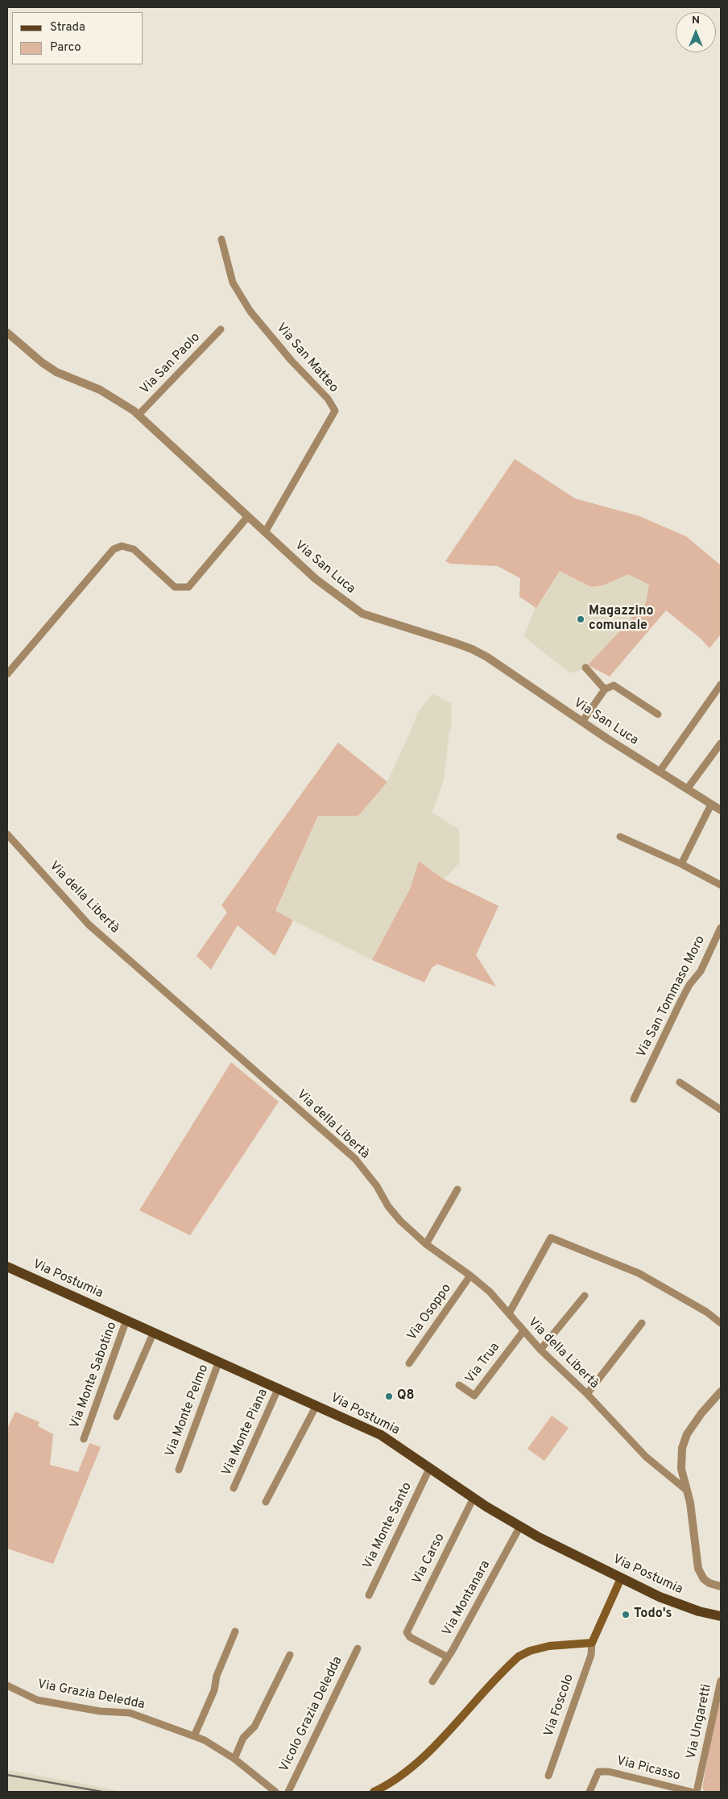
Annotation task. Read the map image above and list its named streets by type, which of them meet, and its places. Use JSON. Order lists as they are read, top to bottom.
{
  "streets": {
    "main road": ["Via Postumia"],
    "street": [
      "Via San Matteo",
      "Via San Paolo",
      "Via San Luca",
      "Via della Libertà",
      "Via San Tommaso Moro",
      "Via Osoppo",
      "Via Trua",
      "Via Monte Sabotino",
      "Via Monte Pelmo",
      "Via Monte Piana",
      "Via Monte Santo",
      "Via Carso",
      "Via Montanara",
      "Via Grazia Deledda",
      "Via Foscolo",
      "Vicolo Grazia Deledda",
      "Via Ungaretti",
      "Via Picasso"
    ]
  },
  "crossings": [
    ["Via San Matteo", "Via San Luca"],
    ["Via San Paolo", "Via San Luca"],
    ["Via della Libertà", "Via Osoppo"],
    ["Via della Libertà", "Via Trua"],
    ["Via Postumia", "Via Monte Sabotino"],
    ["Via Postumia", "Via Monte Pelmo"],
    ["Via Postumia", "Via Monte Piana"],
    ["Via Postumia", "Via Monte Santo"],
    ["Via Postumia", "Via Carso"],
    ["Via Postumia", "Via Montanara"],
    ["Via Carso", "Via Montanara"]
  ],
  "places": ["Magazzino comunale", "Q8", "Todo's"],
  "legend": ["Strada", "Parco"],
  "north": "top"
}
